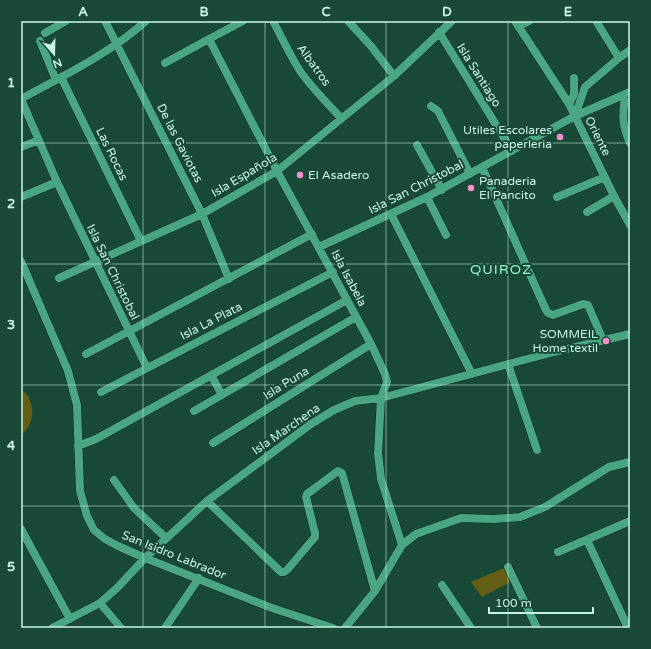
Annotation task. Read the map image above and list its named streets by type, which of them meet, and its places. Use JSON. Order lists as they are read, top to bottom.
{
  "streets": {
    "street": [
      "Albatros",
      "Isla Santiago",
      "Oriente",
      "De las Gaviotas",
      "Las Rocas",
      "Isla Española",
      "Isla San Christobal",
      "Isla Isabela",
      "Isla La Plata",
      "Isla Puna",
      "Isla Marchena",
      "San Isidro Labrador"
    ]
  },
  "crossings": [
    ["Albatros", "Isla Española"],
    ["Isla Santiago", "Isla Española"],
    ["Isla Santiago", "Isla San Christobal"],
    ["Oriente", "Isla San Christobal"],
    ["De las Gaviotas", "Isla Española"],
    ["De las Gaviotas", "Isla San Christobal"],
    ["Las Rocas", "Isla Española"],
    ["Isla Española", "Isla San Christobal"],
    ["Isla Española", "Isla Isabela"],
    ["Isla San Christobal", "Isla Isabela"],
    ["Isla Isabela", "Isla La Plata"],
    ["Isla Isabela", "Isla Puna"],
    ["Isla Isabela", "Isla Marchena"],
    ["Isla Marchena", "San Isidro Labrador"]
  ],
  "districts": ["QUIROZ"],
  "places": [
    "Utiles Escolares paperleria",
    "El Asadero",
    "Panaderia El Pancito",
    "SOMMEIL Home textil"
  ],
  "scale_bar": "100 m",
  "north": "bottom",
  "grid": {
    "columns": [
      "A",
      "B",
      "C",
      "D",
      "E"
    ],
    "rows": [
      "1",
      "2",
      "3",
      "4",
      "5"
    ]
  }
}
